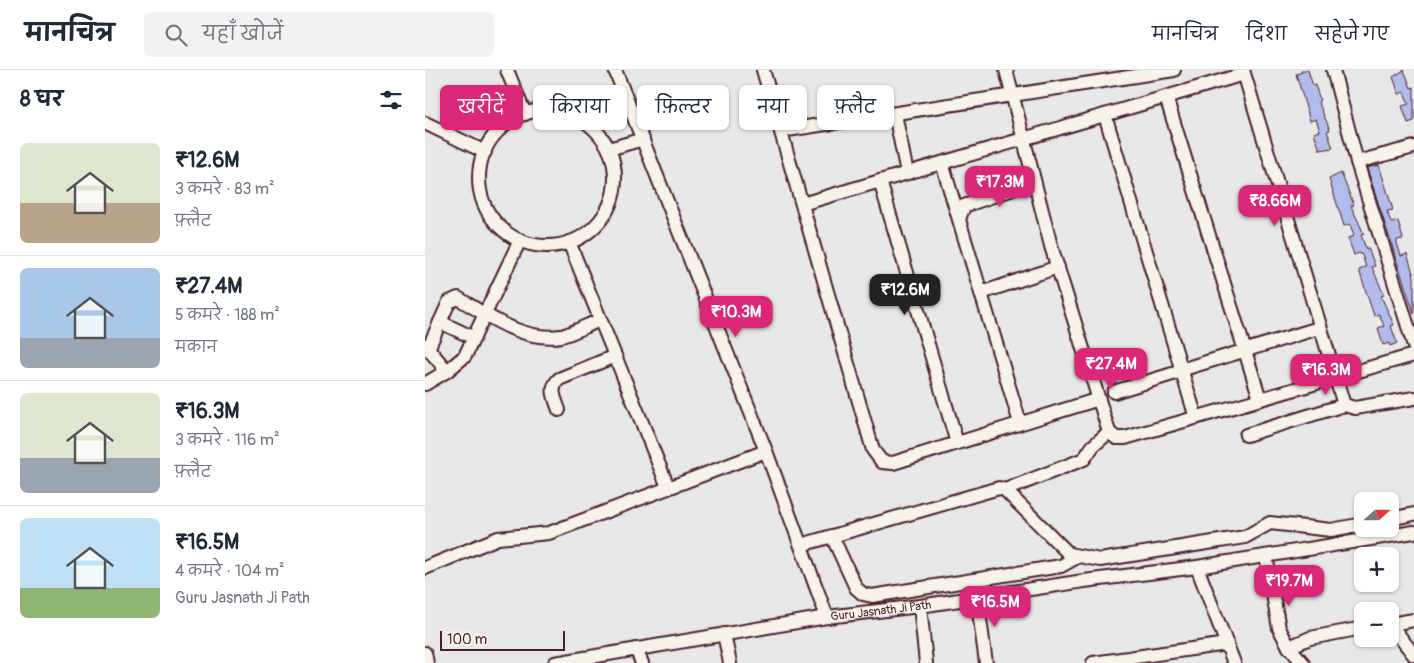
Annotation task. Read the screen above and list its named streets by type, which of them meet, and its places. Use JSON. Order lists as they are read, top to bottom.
{
  "streets": {
    "street": ["Guru Jasnath Ji Path"]
  },
  "scale_bar": "100 m",
  "north": "right",
  "page": {
    "header": "मानचित्र",
    "search": "यहाँ खोजें",
    "nav": ["मानचित्र", "दिशा", "सहेजे गए"],
    "heading": "8 घर",
    "chip": [
      "खरीदें",
      "किराया",
      "फ़िल्टर",
      "नया",
      "फ़्लैट"
    ],
    "list": [
      {
        "name": "₹12.6M",
        "note": "3 कमरे · 83 m² · फ़्लैट"
      },
      {
        "name": "₹27.4M",
        "note": "5 कमरे · 188 m² · मकान"
      },
      {
        "name": "₹16.3M",
        "note": "3 कमरे · 116 m² · फ़्लैट"
      },
      {
        "name": "₹16.5M",
        "note": "4 कमरे · 104 m² · Guru Jasnath Ji Path"
      }
    ],
    "price": [
      "₹17.3M",
      "₹8.66M",
      "₹12.6M",
      "₹10.3M",
      "₹27.4M",
      "₹16.3M",
      "₹19.7M",
      "₹16.5M"
    ],
    "map_buttons": ["+", "−"],
    "scale": "100 m"
  }
}
